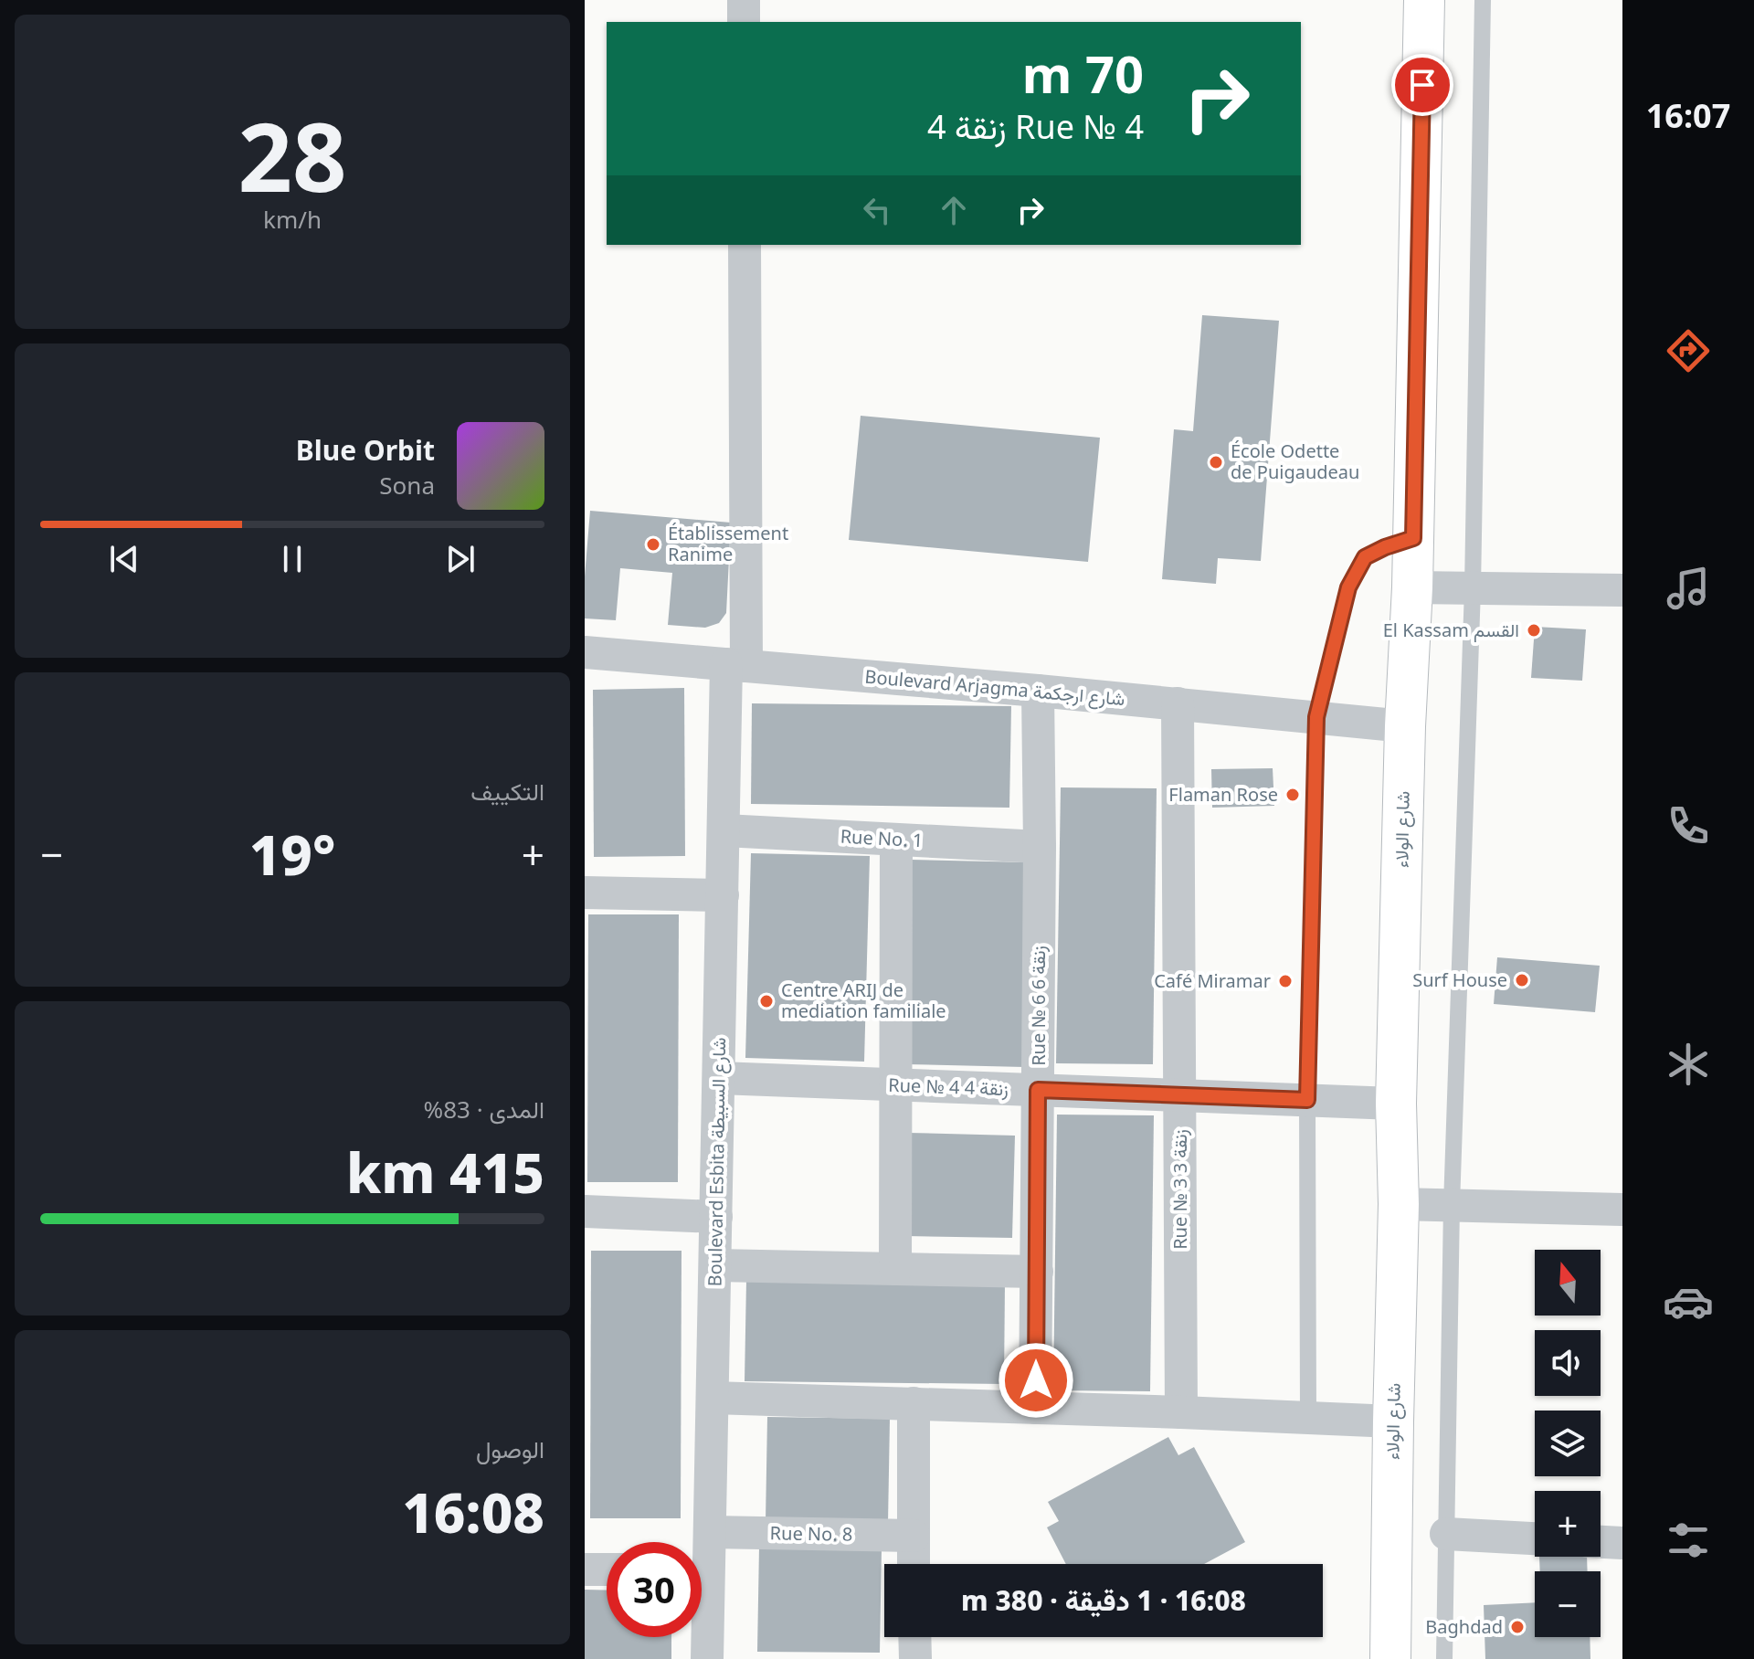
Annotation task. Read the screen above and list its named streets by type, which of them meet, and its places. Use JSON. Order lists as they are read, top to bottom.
{
  "streets": {
    "main road": ["شارع الولاء"],
    "street": [
      "Boulevard Arjagma شارع ارجكمة",
      "Rue No. 1",
      "Rue № 6 زنقة 6",
      "Rue № 4 زنقة 4",
      "Boulevard Esbita شارع السبيطة",
      "Rue № 3 زنقة 3",
      "Rue No. 8"
    ]
  },
  "crossings": [
    ["Boulevard Arjagma شارع ارجكمة", "شارع الولاء"],
    ["Boulevard Arjagma شارع ارجكمة", "Rue № 6 زنقة 6"],
    ["Boulevard Arjagma شارع ارجكمة", "Boulevard Esbita شارع السبيطة"],
    ["Boulevard Arjagma شارع ارجكمة", "Rue № 3 زنقة 3"],
    ["شارع الولاء", "Rue № 4 زنقة 4"],
    ["Rue No. 1", "Rue № 6 زنقة 6"],
    ["Rue No. 1", "Boulevard Esbita شارع السبيطة"],
    ["Rue № 6 زنقة 6", "Rue № 4 زنقة 4"],
    ["Rue № 4 زنقة 4", "Boulevard Esbita شارع السبيطة"],
    ["Rue № 4 زنقة 4", "Rue № 3 زنقة 3"],
    ["Boulevard Esbita شارع السبيطة", "Rue No. 8"]
  ],
  "places": [
    "École Odette de Puigaudeau",
    "Établissement Ranime",
    "El Kassam القسم",
    "Flaman Rose",
    "Surf House",
    "Café Miramar",
    "Centre ARIJ de mediation familiale",
    "Baghdad"
  ],
  "north": "top",
  "page": {
    "tabs": "16:07",
    "tile": [
      ["28", "km/h"],
      "التكييف",
      ["المدى · 83%", "415 km"],
      ["الوصول", "16:08"]
    ],
    "turn": ["70 m", "Rue № 4 زنقة 4"],
    "song": ["Blue Orbit", "Sona"],
    "heat": ["−", "19°", "+"],
    "map_buttons": ["+", "−"],
    "limit": "30",
    "trip": "16:08 · 1 دقيقة · 380 m"
  }
}
